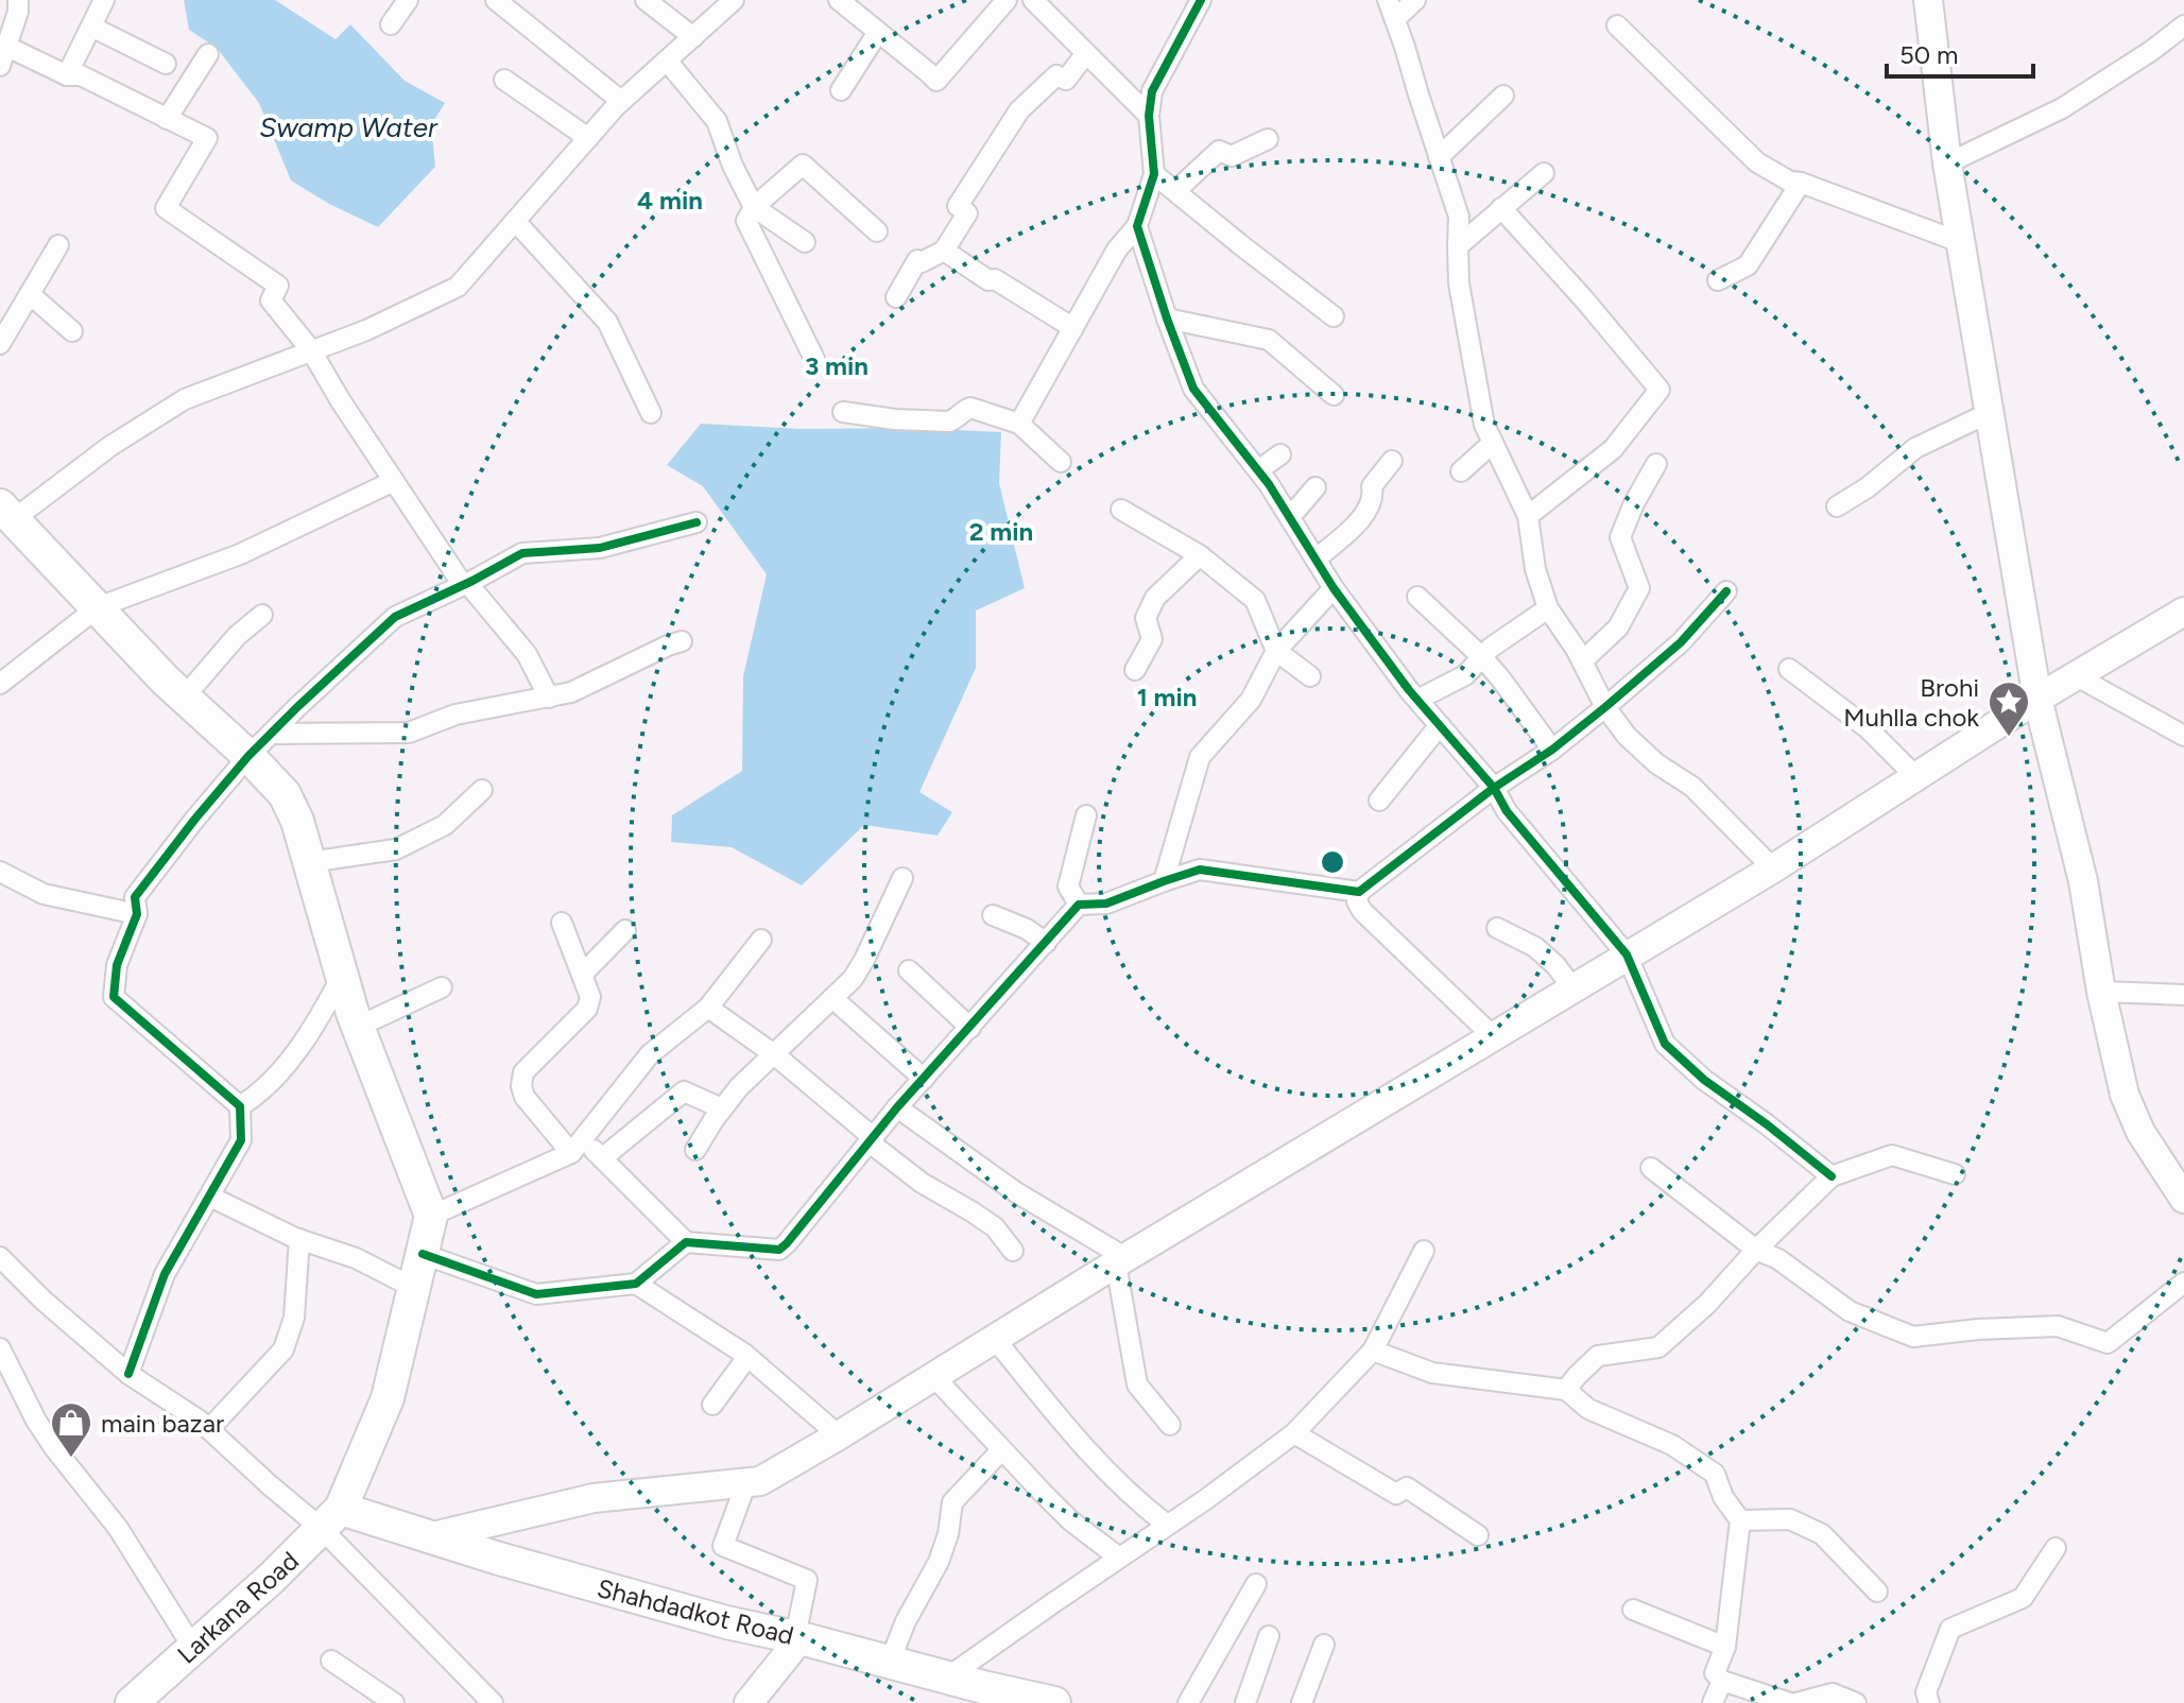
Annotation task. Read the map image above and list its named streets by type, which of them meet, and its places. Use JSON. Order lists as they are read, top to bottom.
{
  "streets": {
    "main road": ["Larkana Road", "Shahdadkot Road"]
  },
  "crossings": [
    ["Larkana Road", "Shahdadkot Road"]
  ],
  "water": ["Swamp Water"],
  "places": {
    "place": ["Brohi Muhlla chok"],
    "shop": ["main bazar"]
  },
  "scale_bar": "50 m",
  "rings": [
    "4 min",
    "3 min",
    "2 min",
    "1 min"
  ]
}
